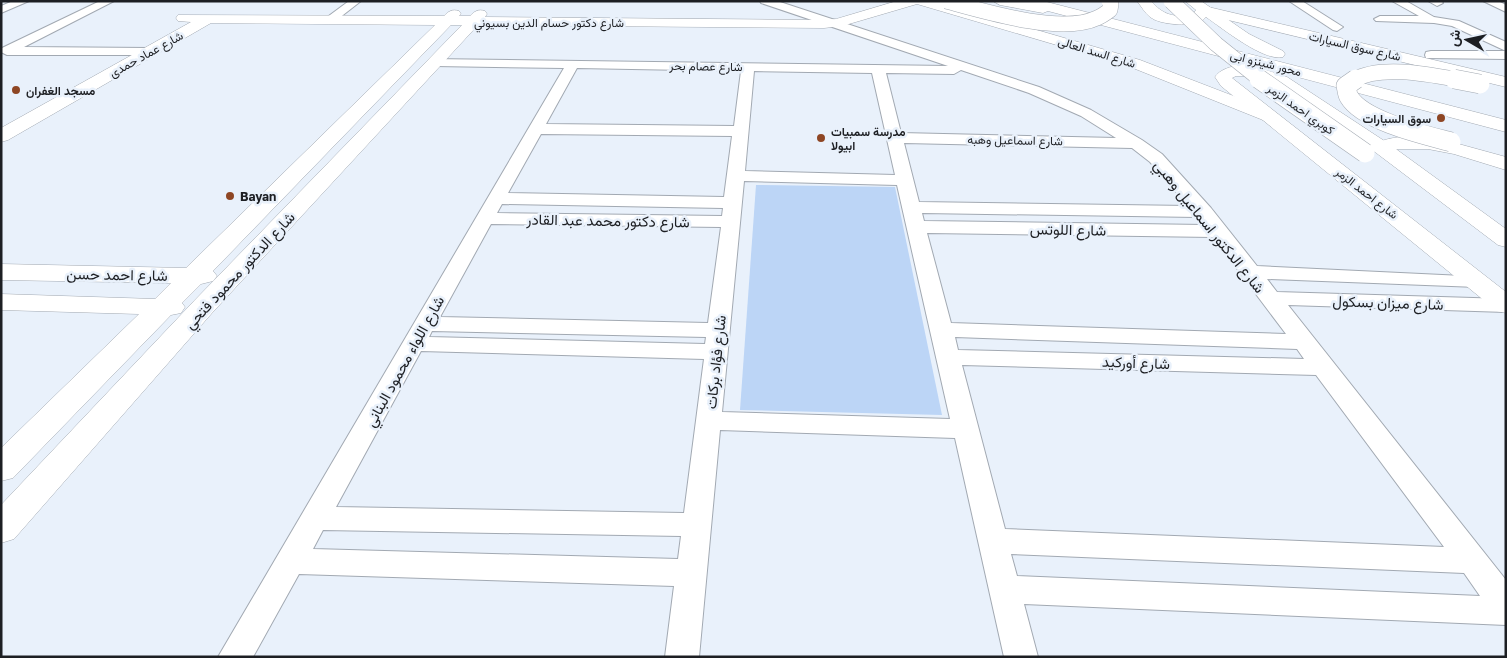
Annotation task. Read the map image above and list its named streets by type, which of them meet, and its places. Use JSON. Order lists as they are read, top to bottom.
{
  "streets": {
    "street": [
      "شارع دكتور حسام الدين بسيوني",
      "شارع سوق السيارات",
      "شارع السد العالى",
      "شارع عماد حمدى",
      "محور شينزو ابى",
      "شارع عصام بحر",
      "كوبري احمد الزمر",
      "شارع اسماعيل وهبه",
      "شارع احمد الزمر",
      "شارع دكتور محمد عبد القادر",
      "شارع الدكتور اسماعيل وهبي",
      "شارع اللوتس",
      "شارع الدكتور محمود فتحي",
      "شارع احمد حسن",
      "شارع ميزان بسكول",
      "شارع اللواء محمود البناني",
      "شارع فؤاد بركات",
      "شارع أوركيد"
    ]
  },
  "crossings": [
    ["شارع دكتور حسام الدين بسيوني", "شارع عماد حمدى"],
    ["شارع دكتور حسام الدين بسيوني", "شارع الدكتور اسماعيل وهبي"],
    ["شارع دكتور حسام الدين بسيوني", "شارع الدكتور محمود فتحي"],
    ["شارع السد العالى", "شارع احمد الزمر"],
    ["شارع عصام بحر", "شارع الدكتور اسماعيل وهبي"],
    ["شارع عصام بحر", "شارع الدكتور محمود فتحي"],
    ["شارع عصام بحر", "شارع اللواء محمود البناني"],
    ["شارع عصام بحر", "شارع فؤاد بركات"],
    ["كوبري احمد الزمر", "شارع احمد الزمر"],
    ["شارع اسماعيل وهبه", "شارع الدكتور اسماعيل وهبي"],
    ["شارع احمد الزمر", "شارع ميزان بسكول"],
    ["شارع دكتور محمد عبد القادر", "شارع اللواء محمود البناني"],
    ["شارع دكتور محمد عبد القادر", "شارع فؤاد بركات"],
    ["شارع الدكتور اسماعيل وهبي", "شارع اللوتس"],
    ["شارع الدكتور اسماعيل وهبي", "شارع ميزان بسكول"],
    ["شارع الدكتور اسماعيل وهبي", "شارع أوركيد"],
    ["شارع الدكتور محمود فتحي", "شارع احمد حسن"]
  ],
  "places": [
    "مسجد الغفران",
    "سوق السيارات",
    "مدرسة سمبيات ابيولا",
    "Bayan"
  ],
  "north": "left"
}
